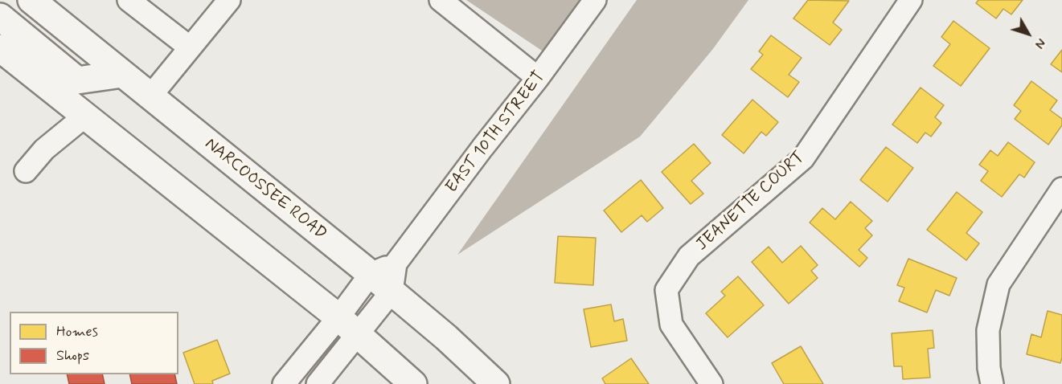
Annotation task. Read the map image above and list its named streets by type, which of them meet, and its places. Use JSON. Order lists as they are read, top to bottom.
{
  "streets": {
    "main road": ["NARCOOSSEE ROAD"],
    "street": ["EAST 10TH STREET", "JEANETTE COURT"]
  },
  "crossings": [
    ["EAST 10TH STREET", "NARCOOSSEE ROAD"]
  ],
  "legend": ["Homes", "Shops"],
  "north": "bottom right"
}
